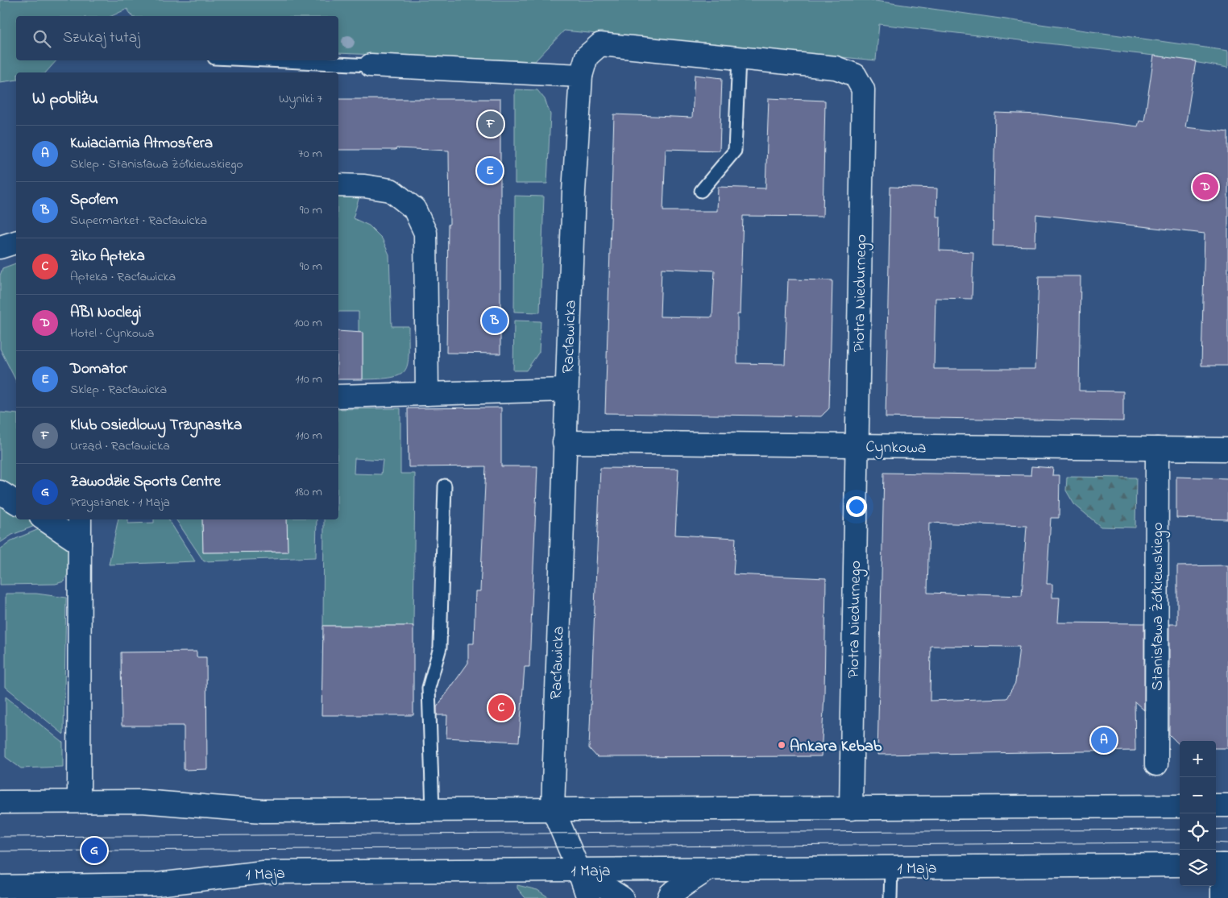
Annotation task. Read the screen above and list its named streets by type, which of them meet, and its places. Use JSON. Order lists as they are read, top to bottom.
{
  "streets": {
    "street": [
      "Piotra Niedurnego",
      "Racławicka",
      "Cynkowa",
      "Stanisława Żółkiewskiego",
      "1 Maja"
    ]
  },
  "crossings": [
    ["Piotra Niedurnego", "Racławicka"],
    ["Piotra Niedurnego", "Cynkowa"],
    ["Racławicka", "Cynkowa"],
    ["Cynkowa", "Stanisława Żółkiewskiego"]
  ],
  "places": ["Ankara Kebab"],
  "page": {
    "search": "Szukaj tutaj",
    "heading": ["W pobliżu", "Wyniki: 7"],
    "pins": [
      "F",
      "E",
      "D",
      "B",
      "C",
      "A",
      "G"
    ],
    "list": [
      {
        "mark": "A",
        "name": "Kwiaciarnia Atmosfera",
        "note": "Sklep · Stanisława Żółkiewskiego",
        "value": "70 m"
      },
      {
        "mark": "B",
        "name": "Społem",
        "note": "Supermarket · Racławicka",
        "value": "90 m"
      },
      {
        "mark": "C",
        "name": "Ziko Apteka",
        "note": "Apteka · Racławicka",
        "value": "90 m"
      },
      {
        "mark": "D",
        "name": "ABI Noclegi",
        "note": "Hotel · Cynkowa",
        "value": "100 m"
      },
      {
        "mark": "E",
        "name": "Domator",
        "note": "Sklep · Racławicka",
        "value": "110 m"
      },
      {
        "mark": "F",
        "name": "Klub Osiedlowy Trzynastka",
        "note": "Urząd · Racławicka",
        "value": "110 m"
      },
      {
        "mark": "G",
        "name": "Zawodzie Sports Centre",
        "note": "Przystanek · 1 Maja",
        "value": "180 m"
      }
    ],
    "map_buttons": ["+", "−"]
  }
}
